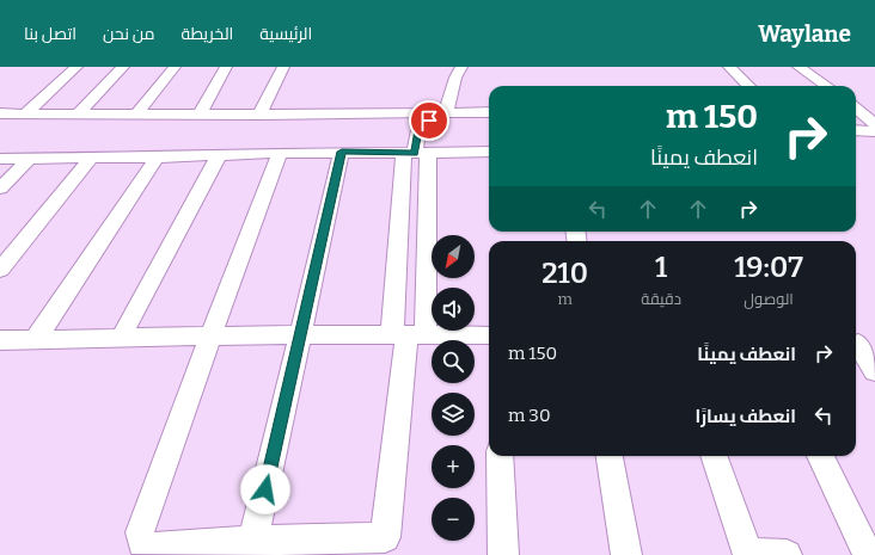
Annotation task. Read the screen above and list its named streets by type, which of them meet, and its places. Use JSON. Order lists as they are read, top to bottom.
{
  "north": "bottom left",
  "page": {
    "header": "Waylane",
    "nav": [
      "الرئيسية",
      "الخريطة",
      "من نحن",
      "اتصل بنا"
    ],
    "turn": ["150 m", "انعطف يمينًا"],
    "map_buttons": ["+", "−"],
    "eta": [
      "19:07",
      "الوصول",
      "1",
      "دقيقة",
      "210",
      "m"
    ],
    "list": [
      {
        "name": "انعطف يمينًا",
        "value": "150 m"
      },
      {
        "name": "انعطف يسارًا",
        "value": "30 m"
      }
    ]
  }
}
